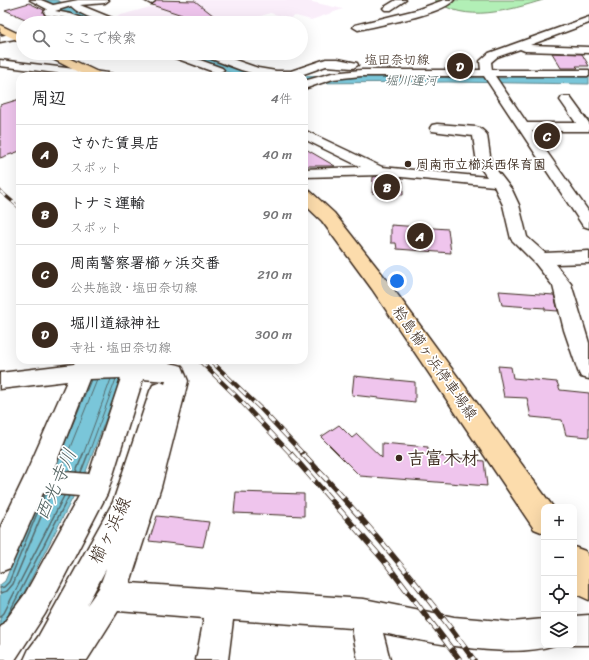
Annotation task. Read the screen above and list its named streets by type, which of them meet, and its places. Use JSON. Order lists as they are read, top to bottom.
{
  "streets": {
    "main road": ["粭島櫛ヶ浜停車場線"],
    "street": ["塩田奈切線", "櫛ヶ浜線"]
  },
  "water": ["堀川運河", "西光寺川"],
  "places": ["周南市立櫛浜西保育園", "吉富木材"],
  "page": {
    "search": "ここで検索",
    "pins": [
      "D",
      "C",
      "B",
      "A"
    ],
    "heading": ["周辺", "4件"],
    "list": [
      {
        "mark": "A",
        "name": "さかた賃具店",
        "note": "スポット",
        "value": "40 m"
      },
      {
        "mark": "B",
        "name": "トナミ運輸",
        "note": "スポット",
        "value": "90 m"
      },
      {
        "mark": "C",
        "name": "周南警察署櫛ヶ浜交番",
        "note": "公共施設 · 塩田奈切線",
        "value": "210 m"
      },
      {
        "mark": "D",
        "name": "堀川道緑神社",
        "note": "寺社 · 塩田奈切線",
        "value": "300 m"
      }
    ],
    "map_buttons": ["+", "−"]
  }
}
